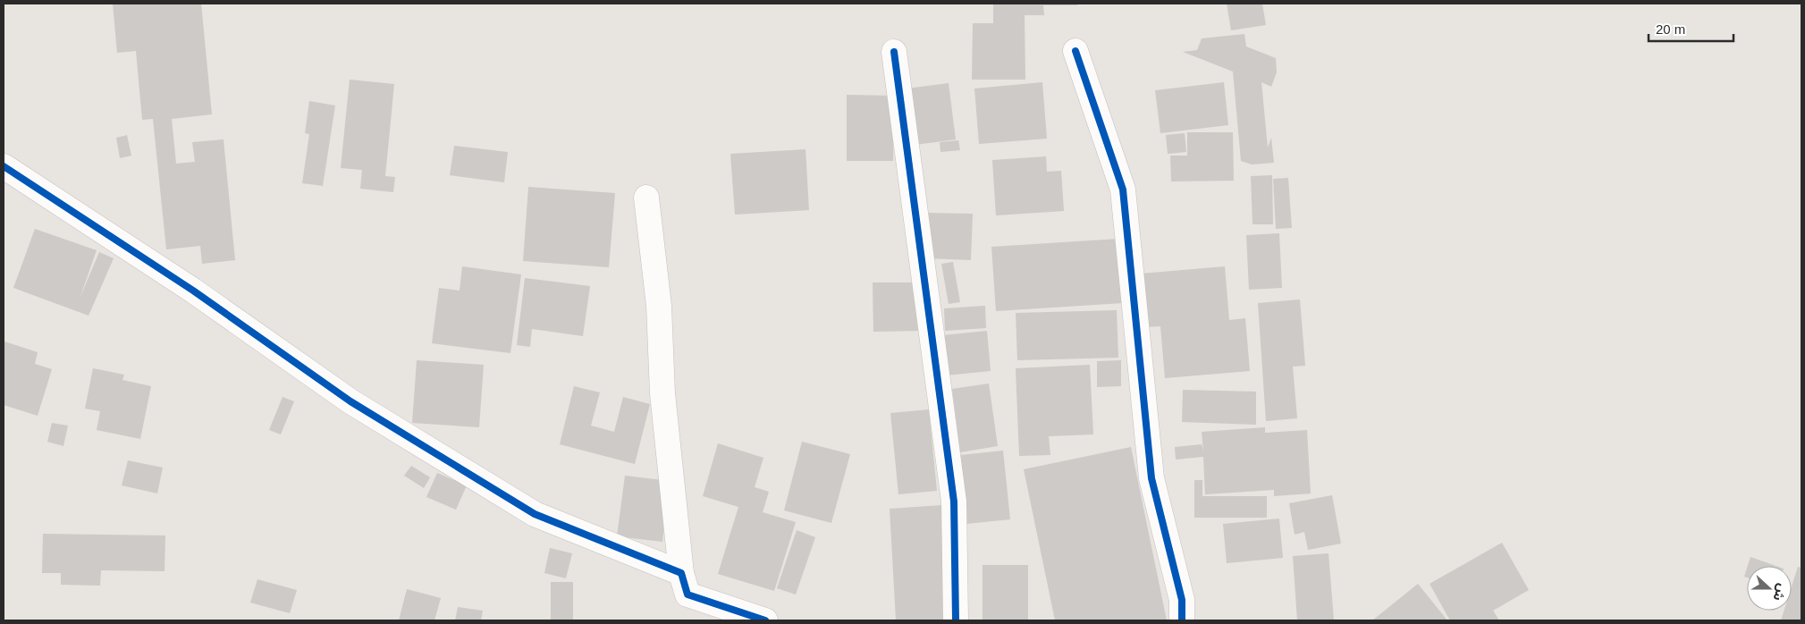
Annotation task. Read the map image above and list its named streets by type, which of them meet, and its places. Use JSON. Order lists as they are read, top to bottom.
{
  "scale_bar": "20 m",
  "north": "right"
}
